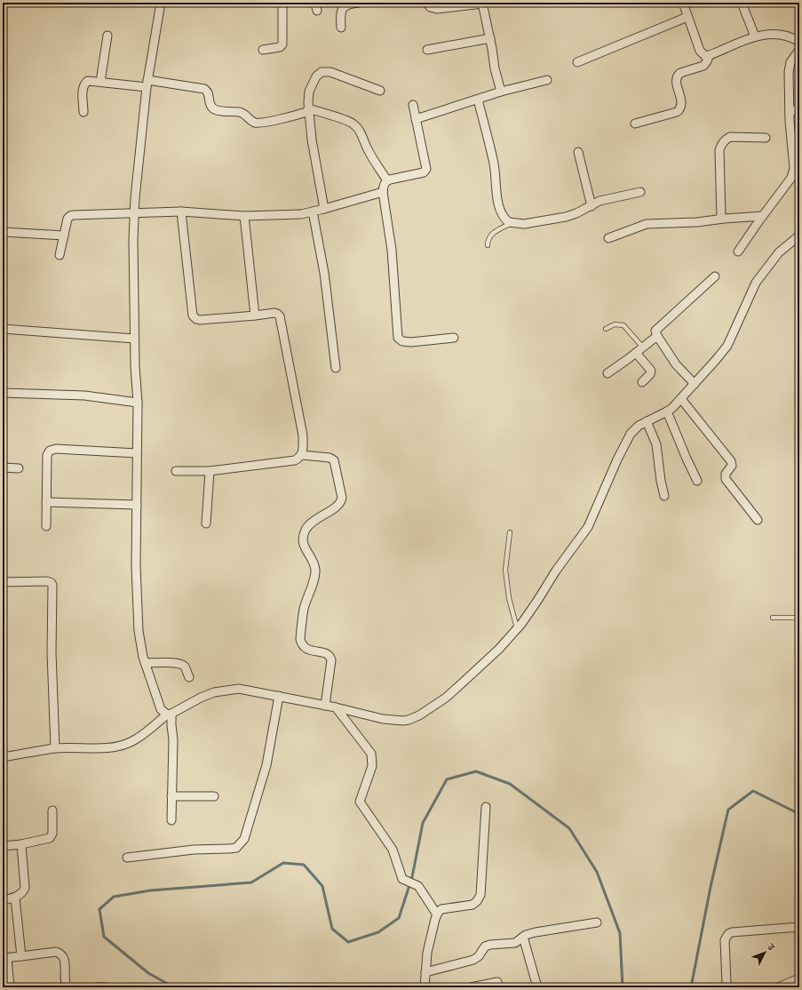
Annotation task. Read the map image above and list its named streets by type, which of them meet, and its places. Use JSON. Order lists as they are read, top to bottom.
{
  "north": "top right"
}
